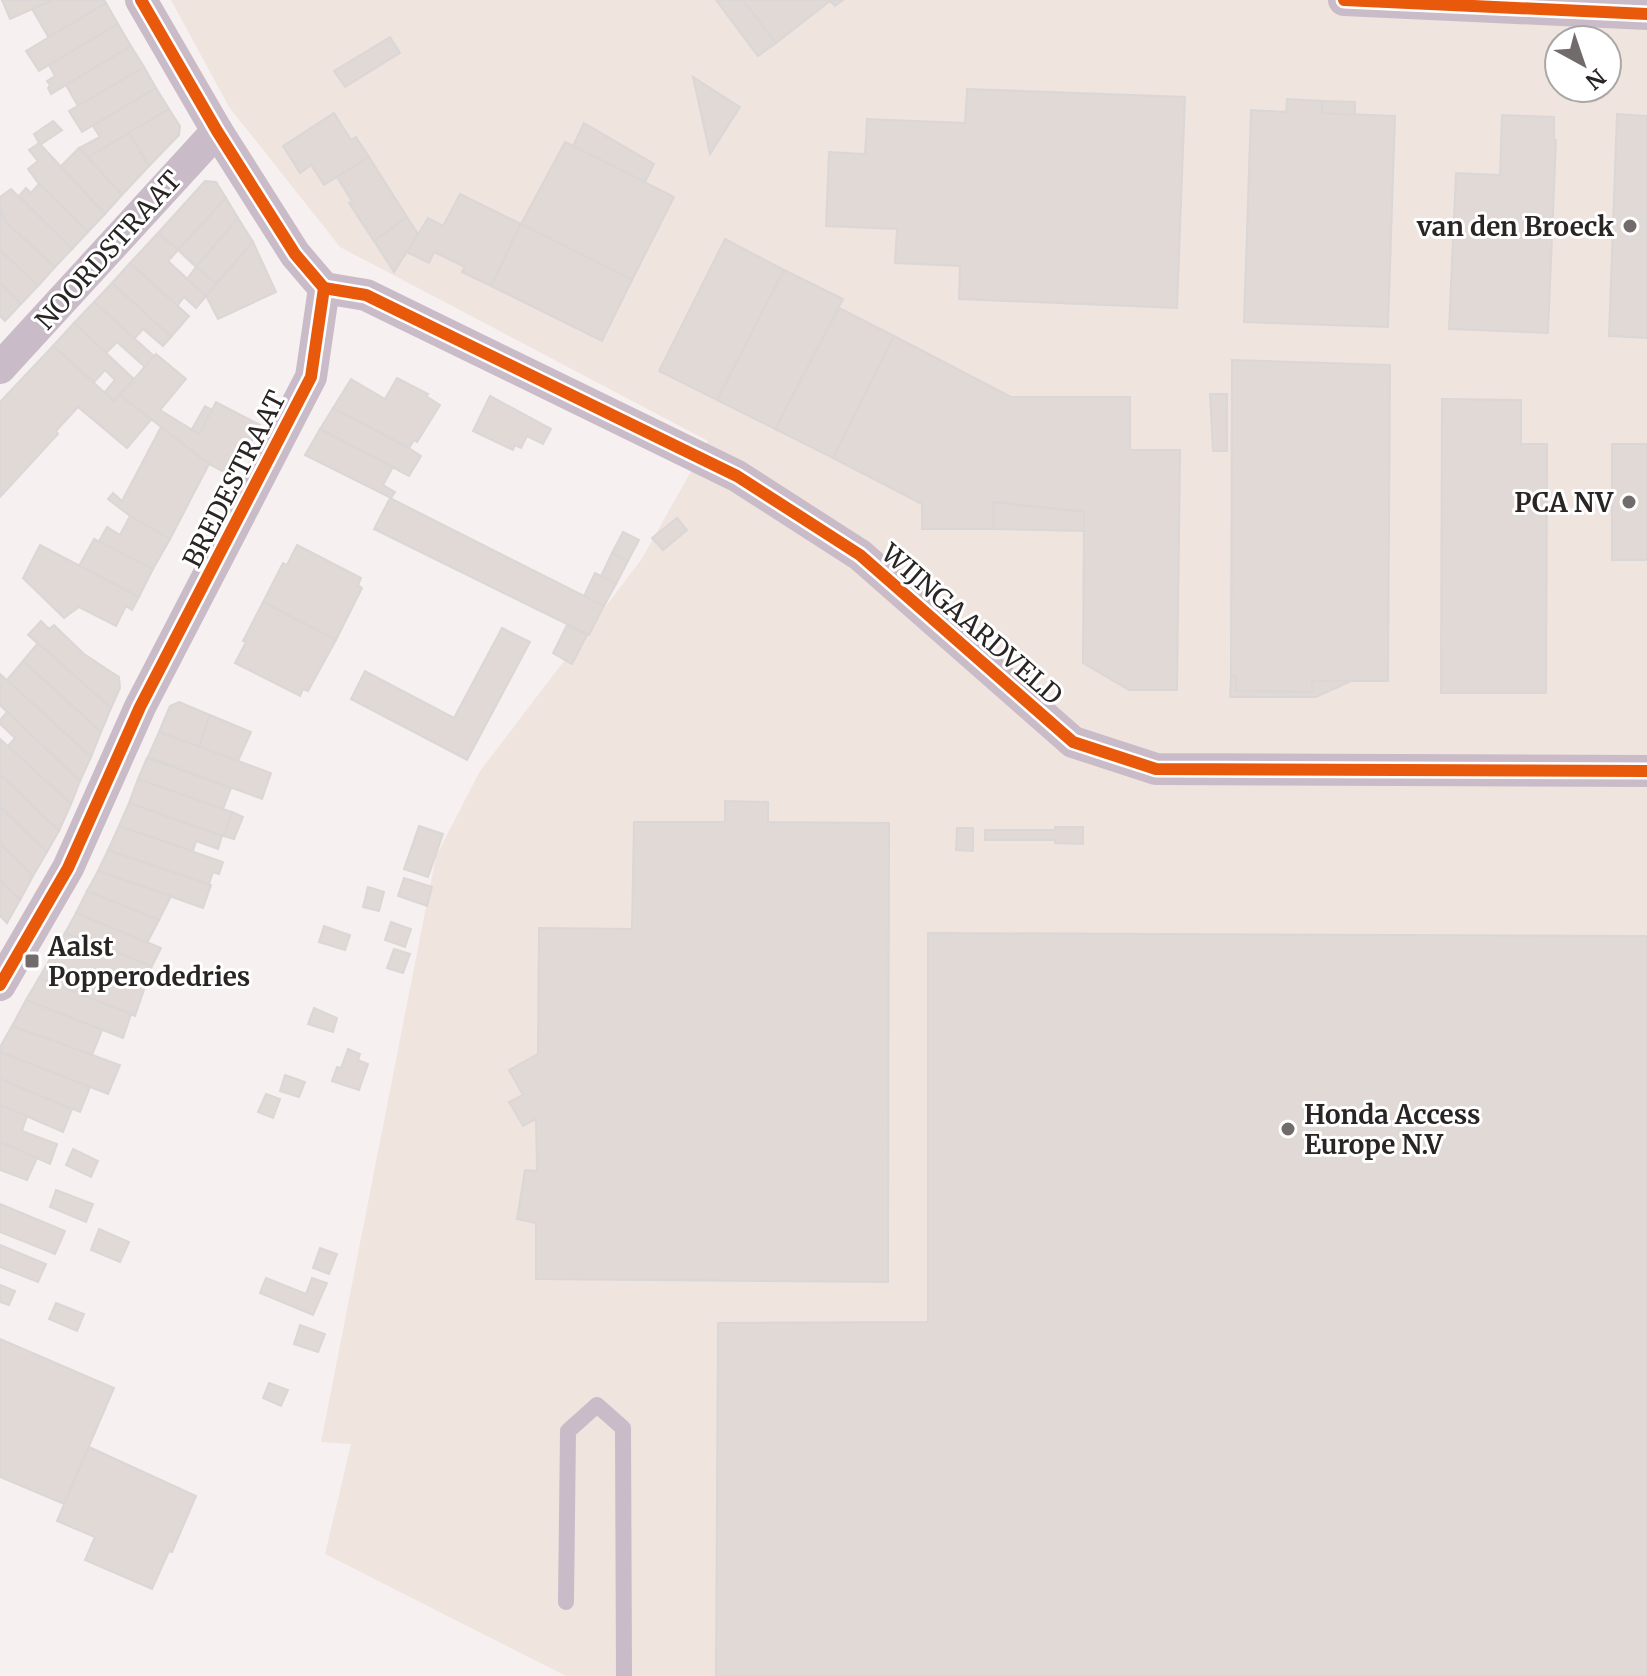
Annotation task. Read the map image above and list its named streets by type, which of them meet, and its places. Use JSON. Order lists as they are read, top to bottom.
{
  "streets": {
    "street": ["NOORDSTRAAT", "BREDESTRAAT", "WIJNGAARDVELD"]
  },
  "crossings": [
    ["BREDESTRAAT", "WIJNGAARDVELD"]
  ],
  "places": {
    "other": ["van den Broeck", "PCA NV", "Honda Access Europe N.V"],
    "transit": ["Aalst Popperodedries"]
  },
  "north": "bottom right"
}
